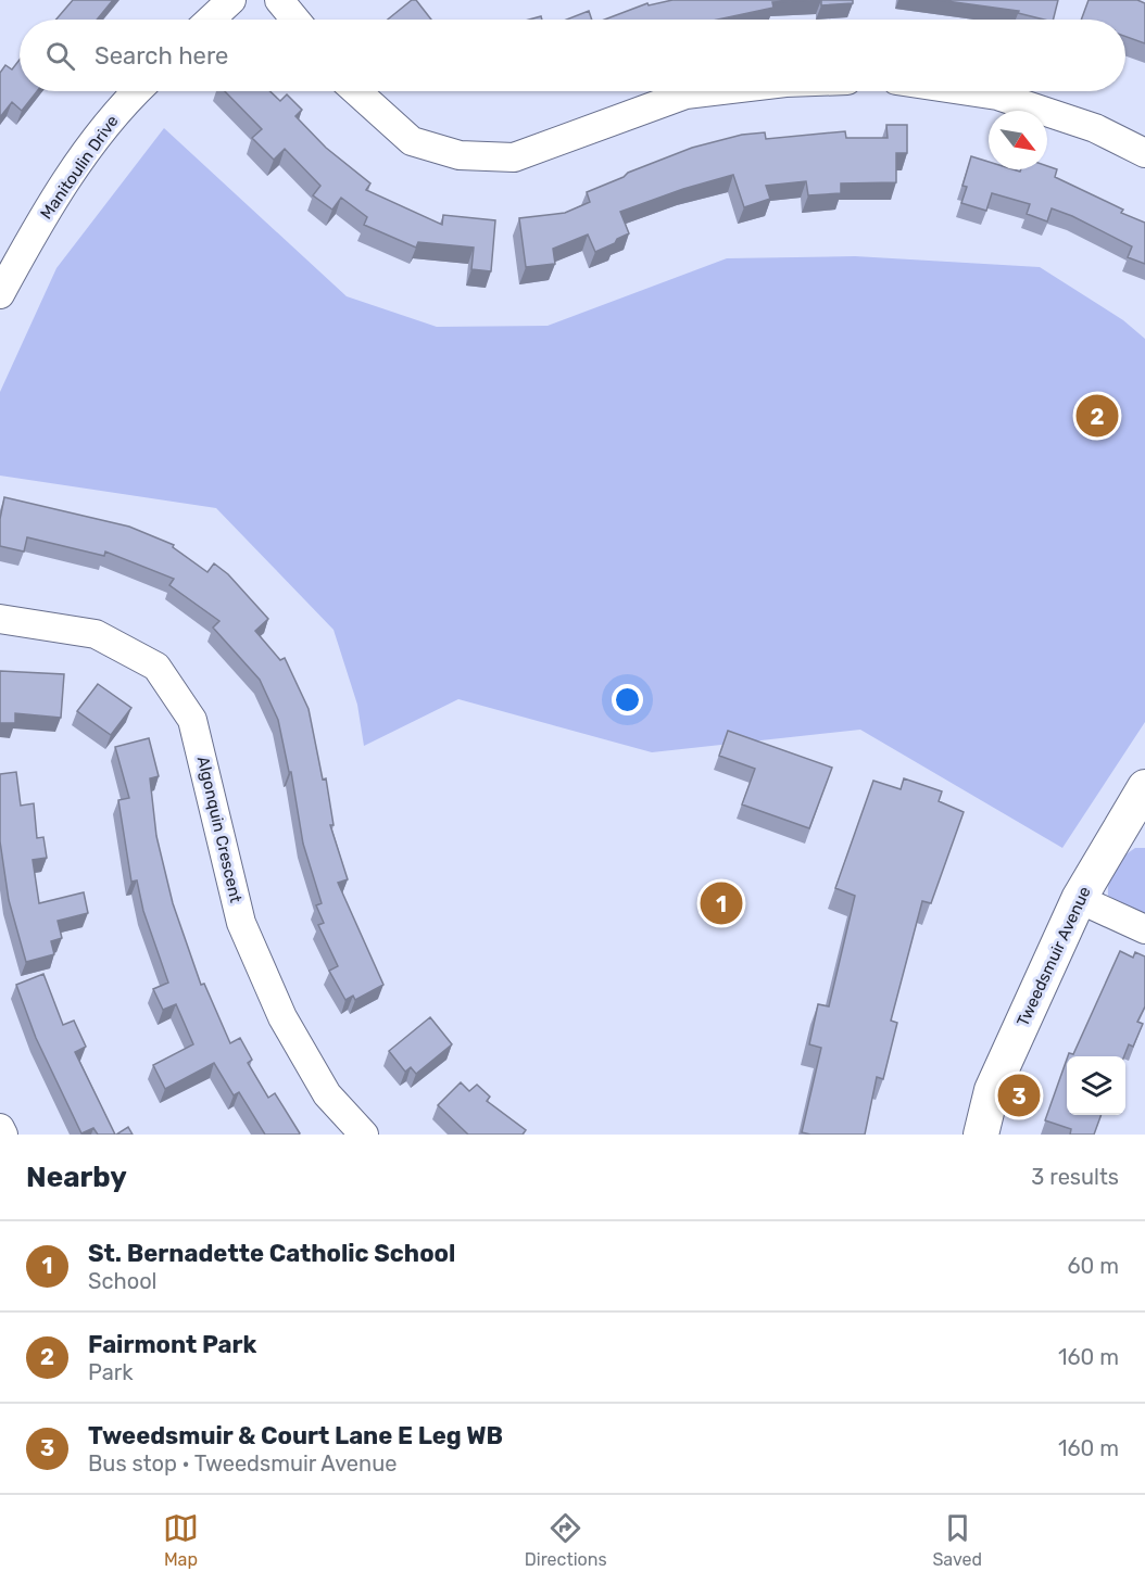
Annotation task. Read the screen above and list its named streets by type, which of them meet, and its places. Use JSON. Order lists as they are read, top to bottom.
{
  "streets": {
    "street": ["Manitoulin Drive", "Algonquin Crescent", "Tweedsmuir Avenue"]
  },
  "north": "bottom right",
  "page": {
    "search": "Search here",
    "pins": ["2", "1", "3"],
    "heading": ["Nearby", "3 results"],
    "list": [
      {
        "mark": "1",
        "name": "St. Bernadette Catholic School",
        "note": "School",
        "value": "60 m"
      },
      {
        "mark": "2",
        "name": "Fairmont Park",
        "note": "Park",
        "value": "160 m"
      },
      {
        "mark": "3",
        "name": "Tweedsmuir & Court Lane E Leg WB",
        "note": "Bus stop · Tweedsmuir Avenue",
        "value": "160 m"
      }
    ],
    "nav": ["Map", "Directions", "Saved"]
  }
}
